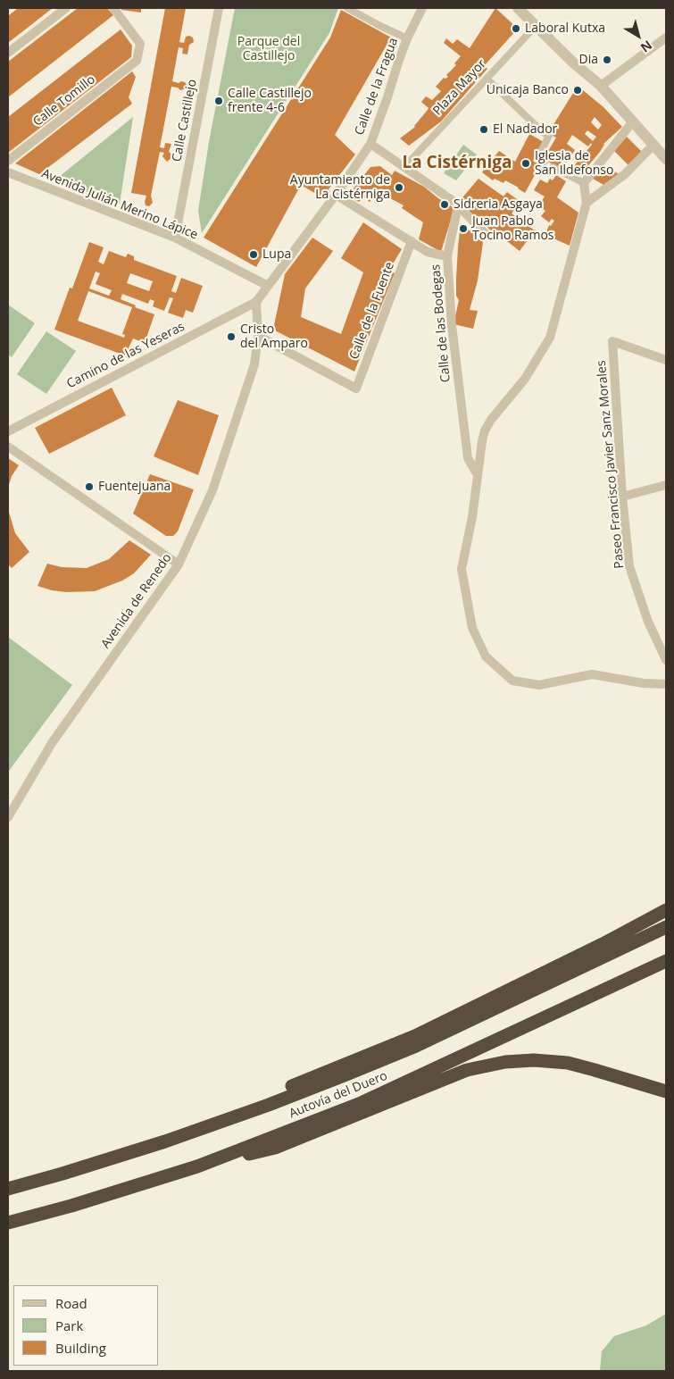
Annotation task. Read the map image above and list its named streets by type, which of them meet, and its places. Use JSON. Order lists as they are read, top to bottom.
{
  "streets": {
    "highway": ["Autovía del Duero"],
    "street": [
      "Calle de la Fragua",
      "Plaza Mayor",
      "Calle Tomillo",
      "Calle Castillejo",
      "Avenida Julián Merino Lápice",
      "Calle de la Fuente",
      "Calle de las Bodegas",
      "Camino de las Yeseras",
      "Paseo Francisco Javier Sanz Morales",
      "Avenida de Renedo"
    ]
  },
  "crossings": [
    ["Calle de la Fragua", "Avenida Julián Merino Lápice"],
    ["Calle de la Fragua", "Camino de las Yeseras"],
    ["Calle de la Fragua", "Avenida de Renedo"],
    ["Calle Castillejo", "Avenida Julián Merino Lápice"],
    ["Calle de la Fuente", "Avenida de Renedo"],
    ["Camino de las Yeseras", "Avenida de Renedo"]
  ],
  "districts": ["La Cistérniga"],
  "parks": ["Parque del Castillejo"],
  "places": [
    "Laboral Kutxa",
    "Dia",
    "Unicaja Banco",
    "Calle Castillejo frente 4-6",
    "El Nadador",
    "Iglesia de San Ildefonso",
    "Ayuntamiento de La Cistérniga",
    "Sidreria Asgaya",
    "Juan Pablo Tocino Ramos",
    "Lupa",
    "Cristo del Amparo",
    "Fuentejuana"
  ],
  "legend": ["Road", "Park", "Building"],
  "north": "bottom right"
}
